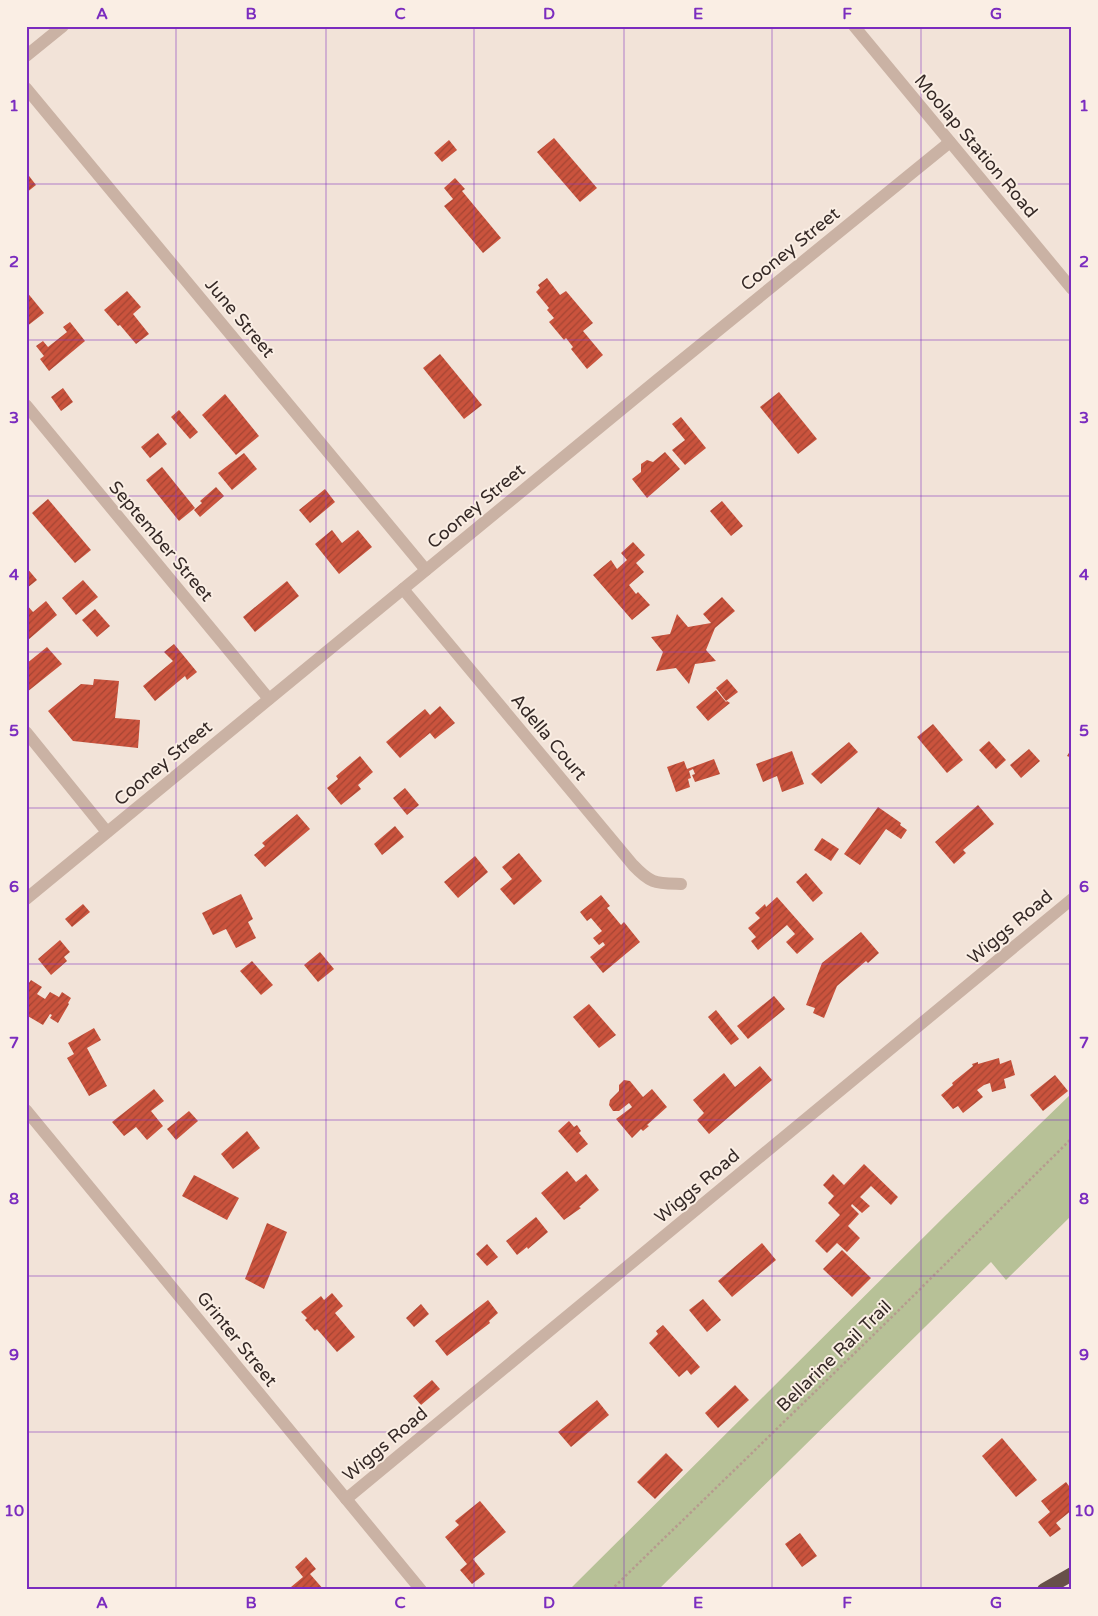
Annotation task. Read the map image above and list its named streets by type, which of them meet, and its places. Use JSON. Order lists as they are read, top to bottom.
{
  "streets": {
    "street": [
      "Moolap Station Road",
      "Cooney Street",
      "June Street",
      "September Street",
      "Adella Court",
      "Wiggs Road",
      "Grinter Street"
    ],
    "path": ["Bellarine Rail Trail"]
  },
  "crossings": [
    ["Moolap Station Road", "Cooney Street"],
    ["Cooney Street", "June Street"],
    ["Cooney Street", "September Street"],
    ["Cooney Street", "Adella Court"],
    ["Wiggs Road", "Grinter Street"]
  ],
  "grid": {
    "columns": [
      "A",
      "B",
      "C",
      "D",
      "E",
      "F",
      "G"
    ],
    "rows": [
      "1",
      "2",
      "3",
      "4",
      "5",
      "6",
      "7",
      "8",
      "9",
      "10"
    ]
  }
}
